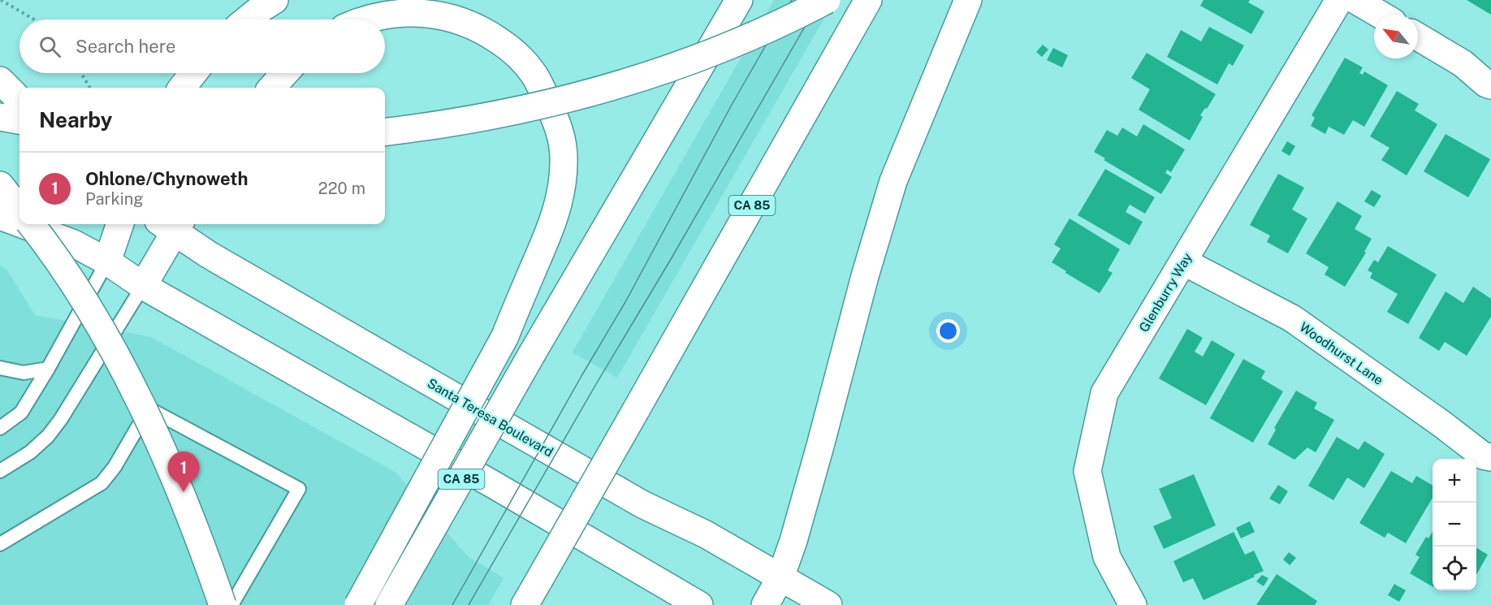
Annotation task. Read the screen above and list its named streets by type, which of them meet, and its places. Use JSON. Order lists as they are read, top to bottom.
{
  "streets": {
    "main road": [
      "CA 85",
      "Glenburry Way",
      "Woodhurst Lane",
      "Santa Teresa Boulevard"
    ]
  },
  "crossings": [
    ["Glenburry Way", "Woodhurst Lane"]
  ],
  "north": "top left",
  "page": {
    "search": "Search here",
    "heading": "Nearby",
    "list": [
      {
        "mark": "1",
        "name": "Ohlone/Chynoweth",
        "note": "Parking",
        "value": "220 m"
      }
    ],
    "pins": "1",
    "map_buttons": ["+", "−"]
  }
}
